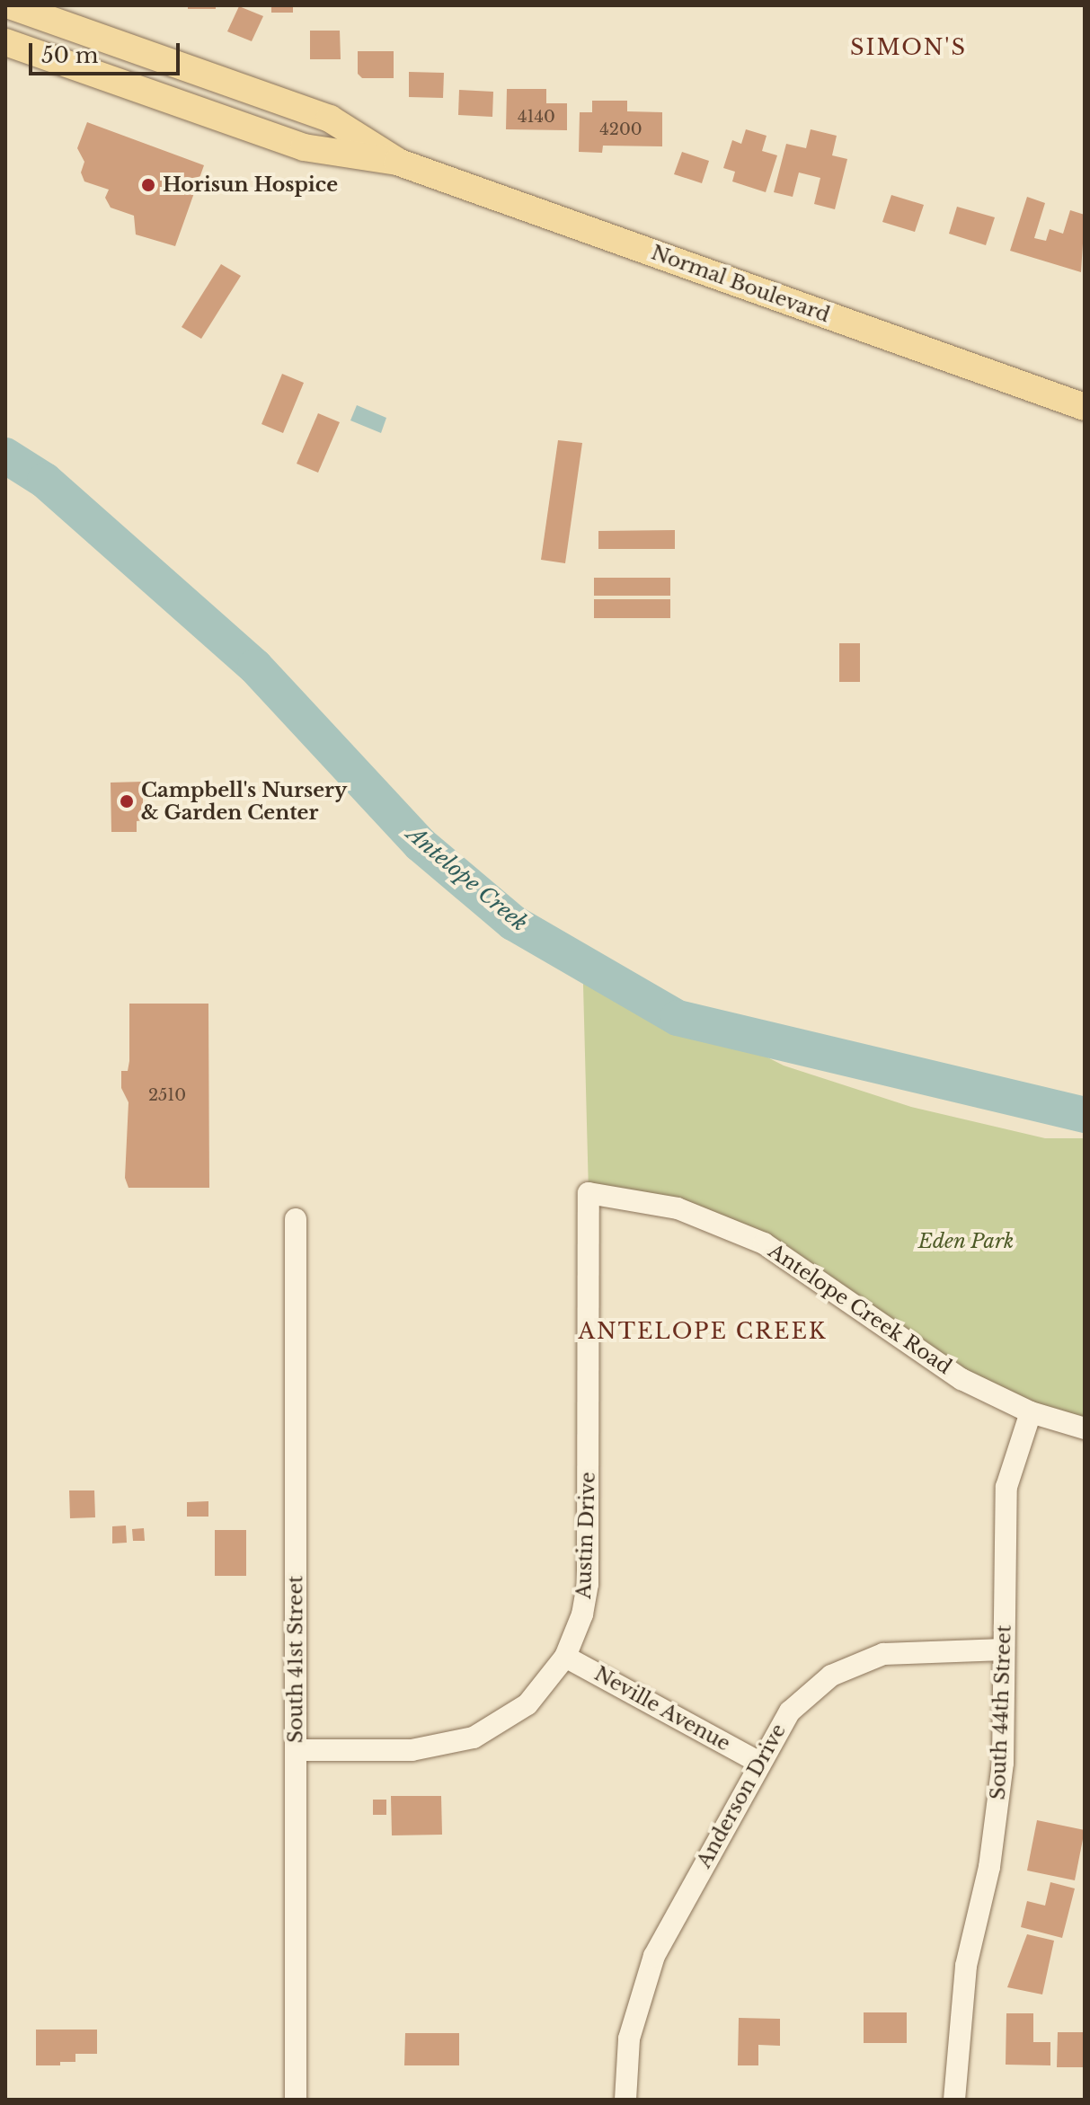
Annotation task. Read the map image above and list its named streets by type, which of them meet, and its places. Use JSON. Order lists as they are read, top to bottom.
{
  "streets": {
    "main road": ["Normal Boulevard"],
    "street": [
      "Antelope Creek Road",
      "Austin Drive",
      "South 41st Street",
      "Neville Avenue",
      "South 44th Street",
      "Anderson Drive"
    ]
  },
  "crossings": [
    ["Antelope Creek Road", "Austin Drive"],
    ["Antelope Creek Road", "South 44th Street"],
    ["Austin Drive", "South 41st Street"],
    ["Austin Drive", "Neville Avenue"],
    ["Neville Avenue", "Anderson Drive"],
    ["South 44th Street", "Anderson Drive"]
  ],
  "districts": ["SIMON'S", "ANTELOPE CREEK"],
  "water": ["Antelope Creek"],
  "parks": ["Eden Park"],
  "places": ["Horisun Hospice", "Campbell's Nursery & Garden Center"],
  "house_numbers": ["4140", "4200", "2510"],
  "scale_bar": "50 m"
}
